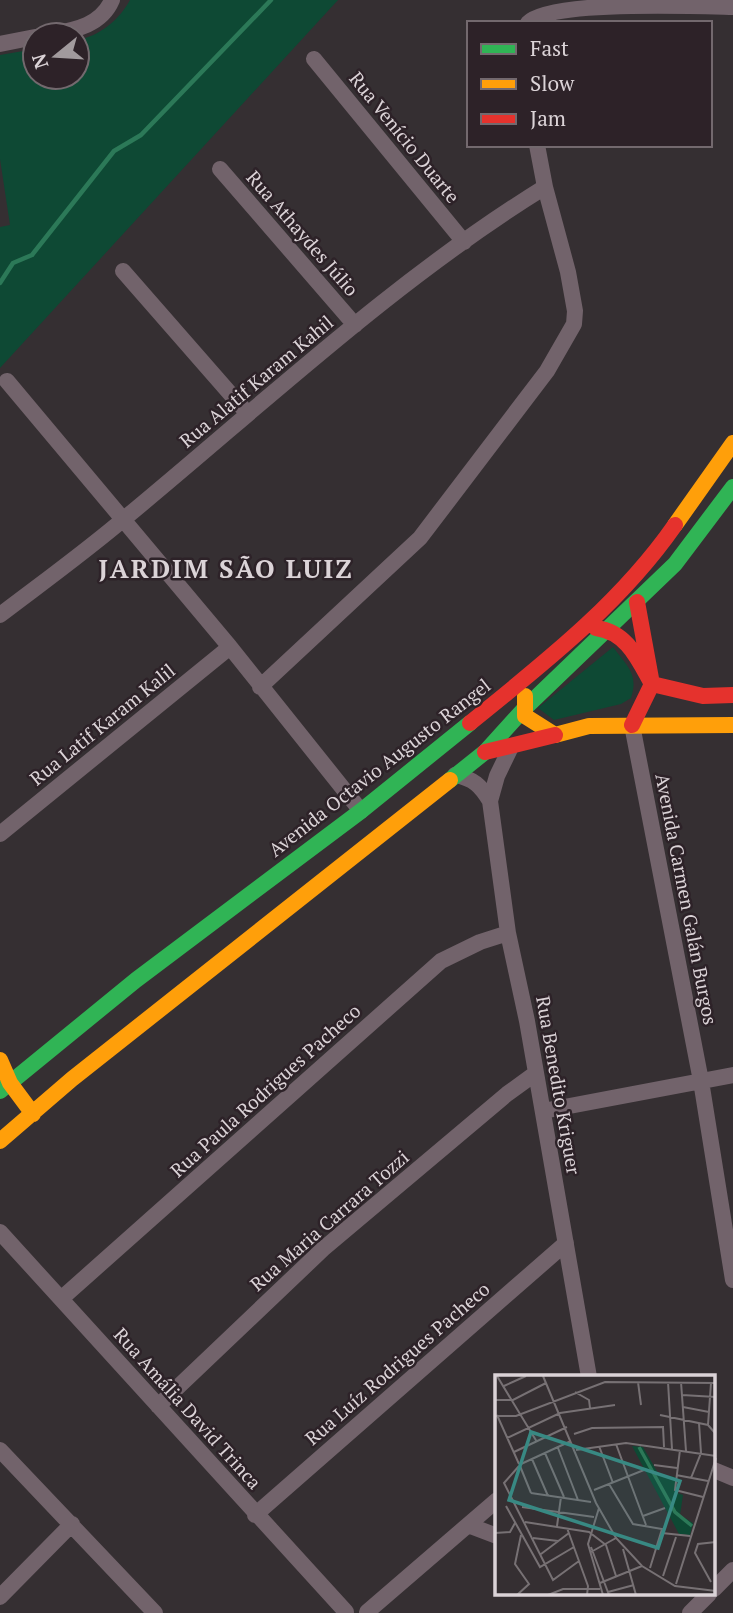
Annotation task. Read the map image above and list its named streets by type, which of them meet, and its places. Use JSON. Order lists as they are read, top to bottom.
{
  "streets": {
    "main road": ["Avenida Octavio Augusto Rangel"],
    "street": [
      "Rua Venício Duarte",
      "Rua Athaydes Júlio",
      "Rua Alatif Karam Kahil",
      "Rua Latif Karam Kalil",
      "Avenida Carmen Galán Burgos",
      "Rua Benedito Kriguer",
      "Rua Paula Rodrigues Pacheco",
      "Rua Maria Carrara Tozzi",
      "Rua Luíz Rodrigues Pacheco",
      "Rua Amália David Trinca"
    ]
  },
  "crossings": [
    ["Rua Venício Duarte", "Rua Alatif Karam Kahil"],
    ["Rua Athaydes Júlio", "Rua Alatif Karam Kahil"],
    ["Rua Benedito Kriguer", "Rua Paula Rodrigues Pacheco"],
    ["Rua Benedito Kriguer", "Rua Maria Carrara Tozzi"],
    ["Rua Benedito Kriguer", "Rua Luíz Rodrigues Pacheco"],
    ["Rua Paula Rodrigues Pacheco", "Rua Amália David Trinca"],
    ["Rua Maria Carrara Tozzi", "Rua Amália David Trinca"],
    ["Rua Luíz Rodrigues Pacheco", "Rua Amália David Trinca"]
  ],
  "districts": ["JARDIM SÃO LUIZ"],
  "legend": ["Fast", "Slow", "Jam"],
  "north": "left"
}
